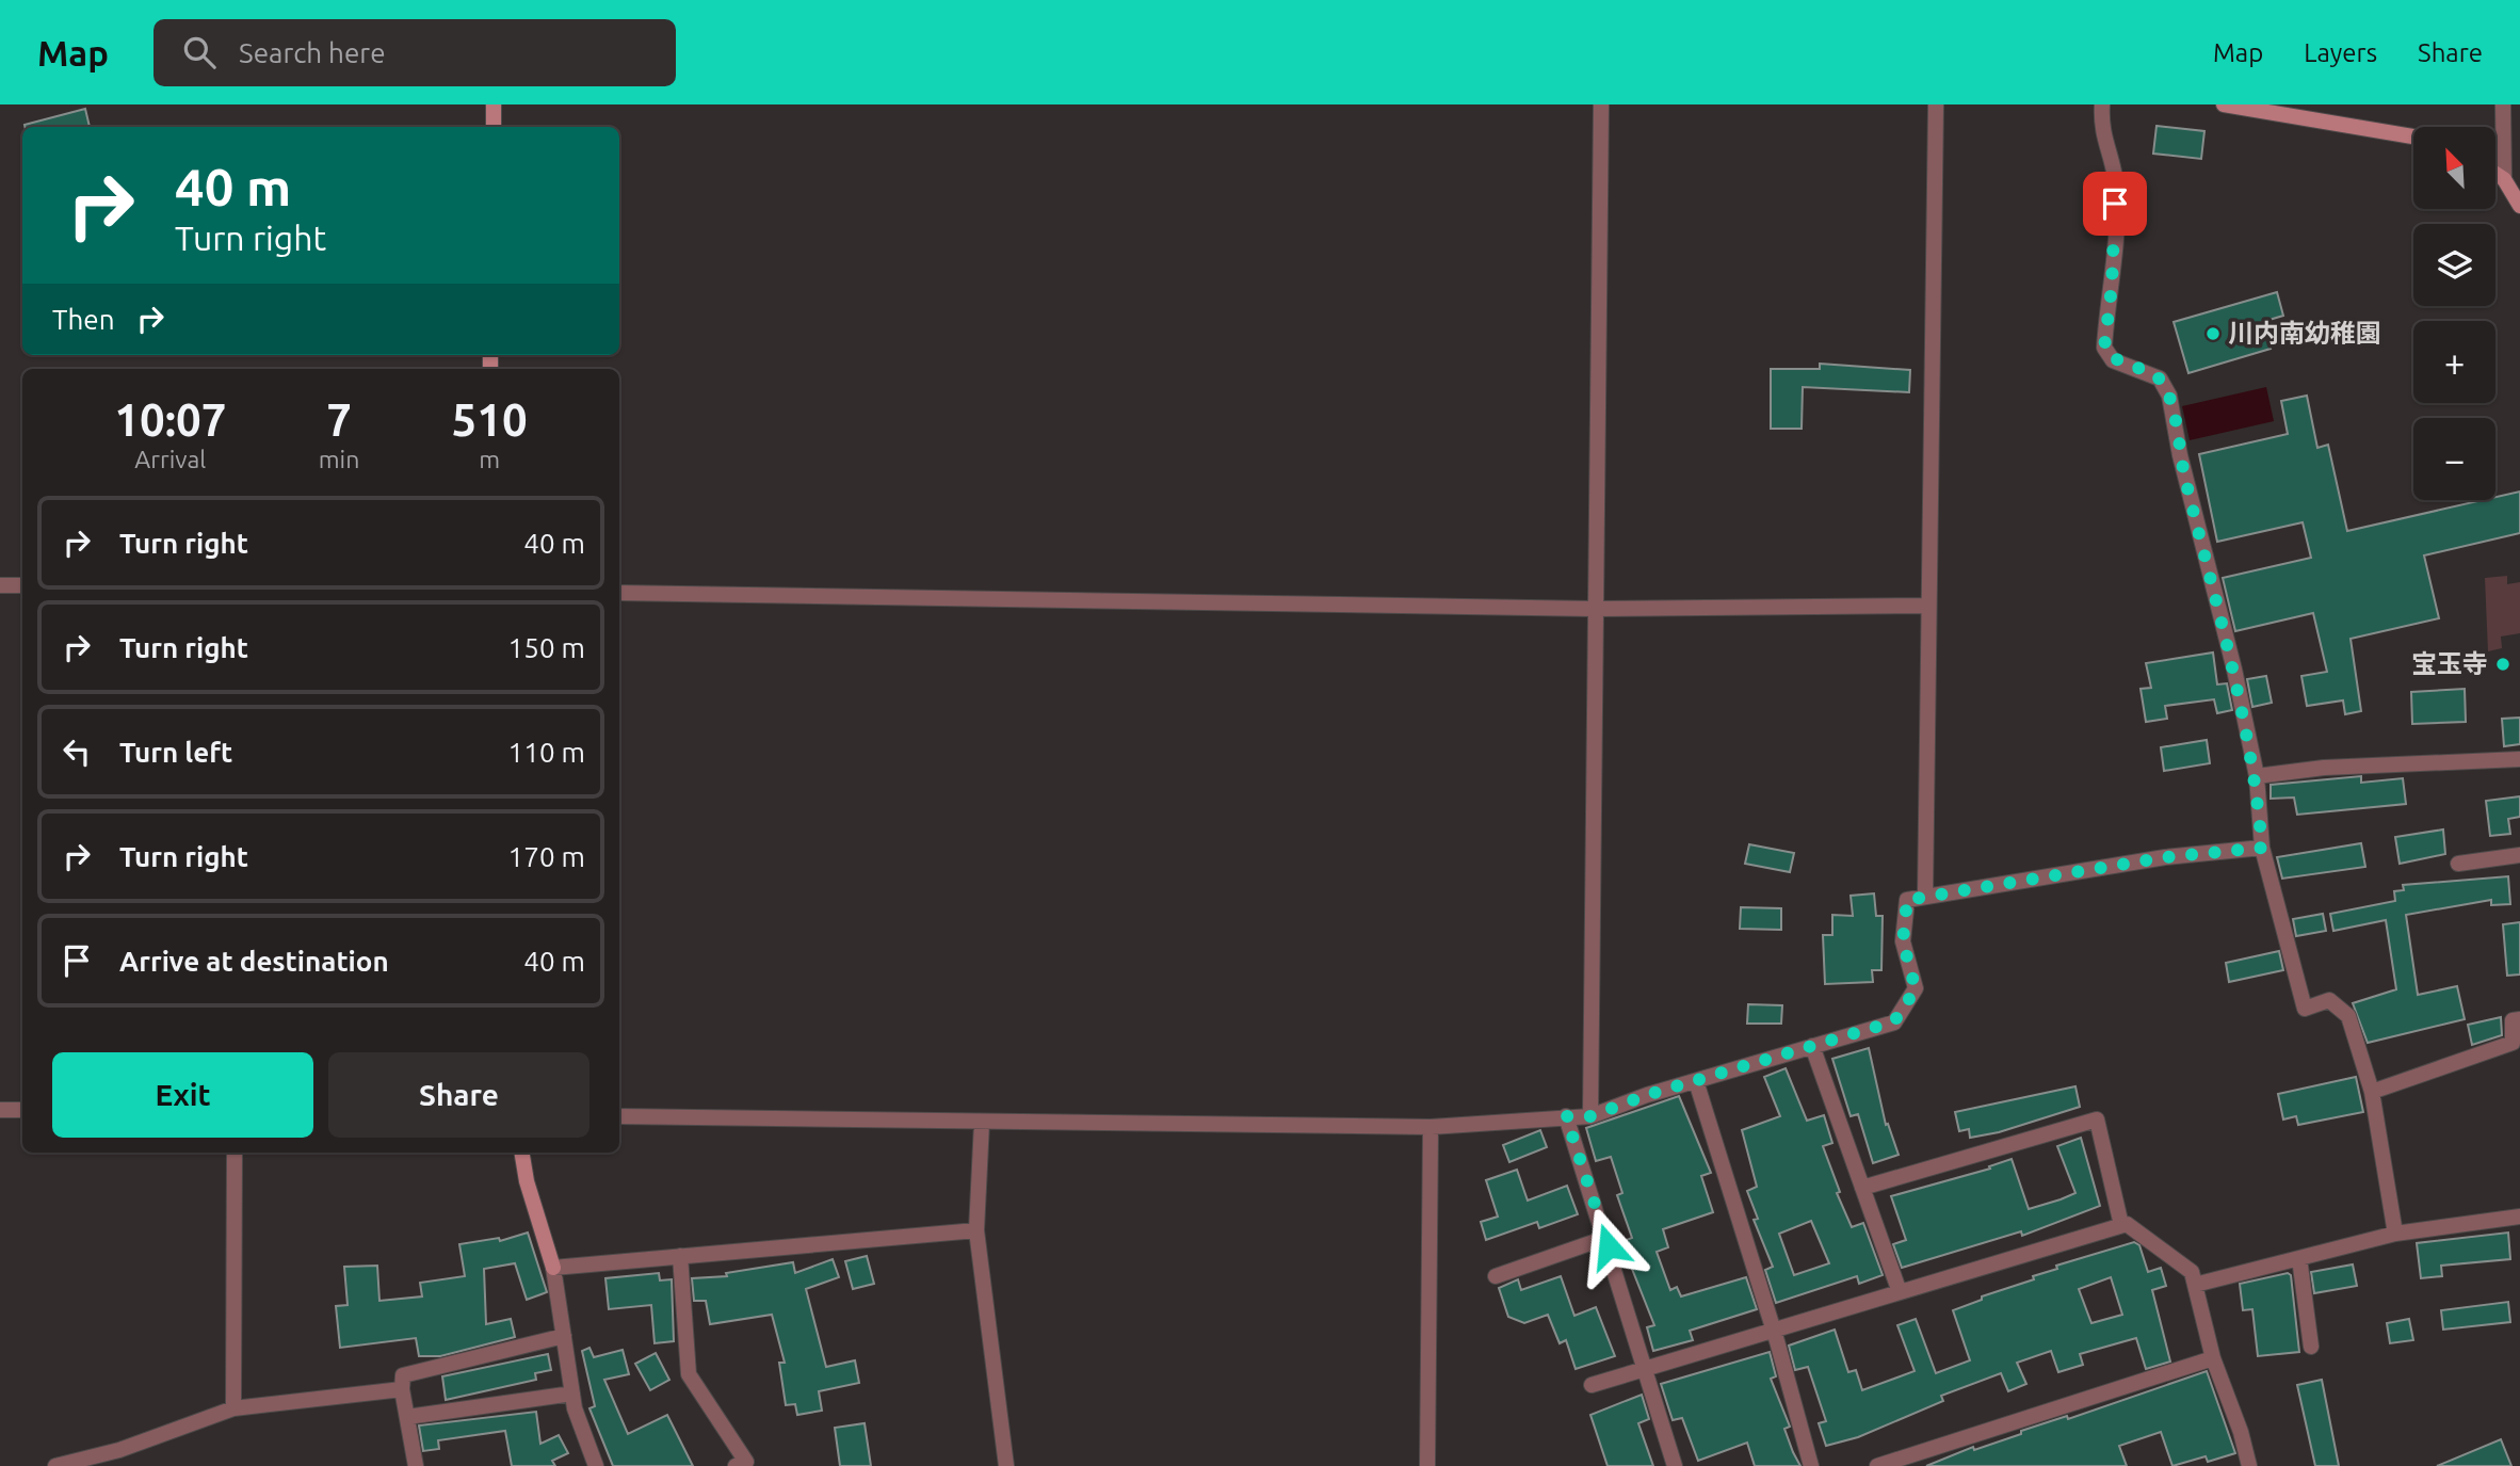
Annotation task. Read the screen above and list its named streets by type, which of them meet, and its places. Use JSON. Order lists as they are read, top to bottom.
{
  "places": ["川内南幼稚園", "宝玉寺"],
  "north": "top left",
  "page": {
    "header": "Map",
    "search": "Search here",
    "nav": ["Map", "Layers", "Share"],
    "map_buttons": ["+", "−"],
    "turn": ["40 m", "Turn right"],
    "then": "Then",
    "eta": [
      "10:07",
      "Arrival",
      "7",
      "min",
      "510",
      "m"
    ],
    "list": [
      {
        "name": "Turn right",
        "value": "40 m"
      },
      {
        "name": "Turn right",
        "value": "150 m"
      },
      {
        "name": "Turn left",
        "value": "110 m"
      },
      {
        "name": "Turn right",
        "value": "170 m"
      },
      {
        "name": "Arrive at destination",
        "value": "40 m"
      }
    ],
    "buttons": ["Exit", "Share"]
  }
}
